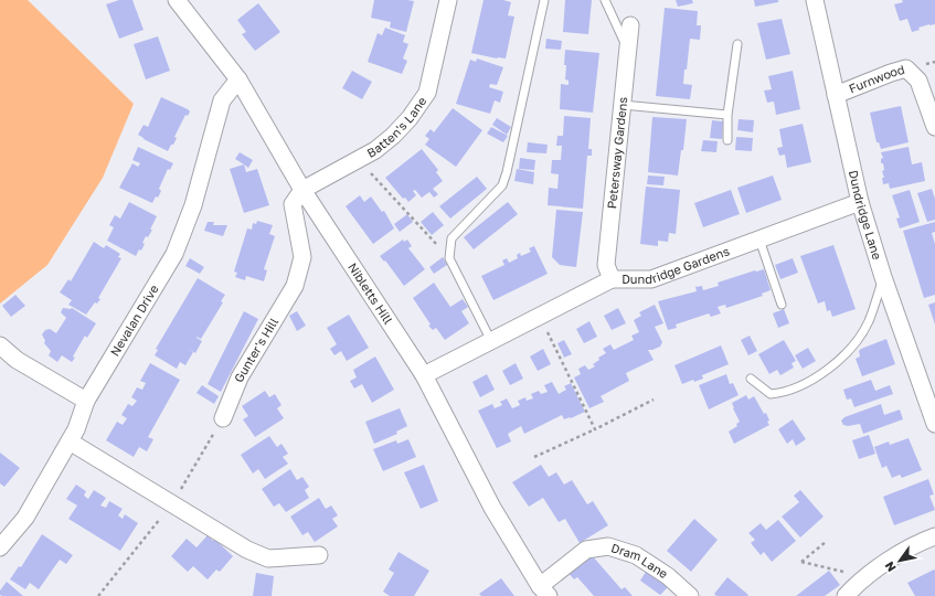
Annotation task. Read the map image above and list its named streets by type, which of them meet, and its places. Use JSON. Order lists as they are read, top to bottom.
{
  "streets": {
    "street": [
      "Furnwood",
      "Batten's Lane",
      "Petersway Gardens",
      "Dundridge Lane",
      "Dundridge Gardens",
      "Nibletts Hill",
      "Nevalan Drive",
      "Gunter's Hill",
      "Dram Lane"
    ]
  },
  "crossings": [
    ["Furnwood", "Dundridge Lane"],
    ["Batten's Lane", "Nibletts Hill"],
    ["Batten's Lane", "Gunter's Hill"],
    ["Petersway Gardens", "Dundridge Gardens"],
    ["Dundridge Lane", "Dundridge Gardens"],
    ["Dundridge Gardens", "Nibletts Hill"],
    ["Nibletts Hill", "Nevalan Drive"],
    ["Nibletts Hill", "Gunter's Hill"],
    ["Nibletts Hill", "Dram Lane"]
  ],
  "north": "bottom left"
}
